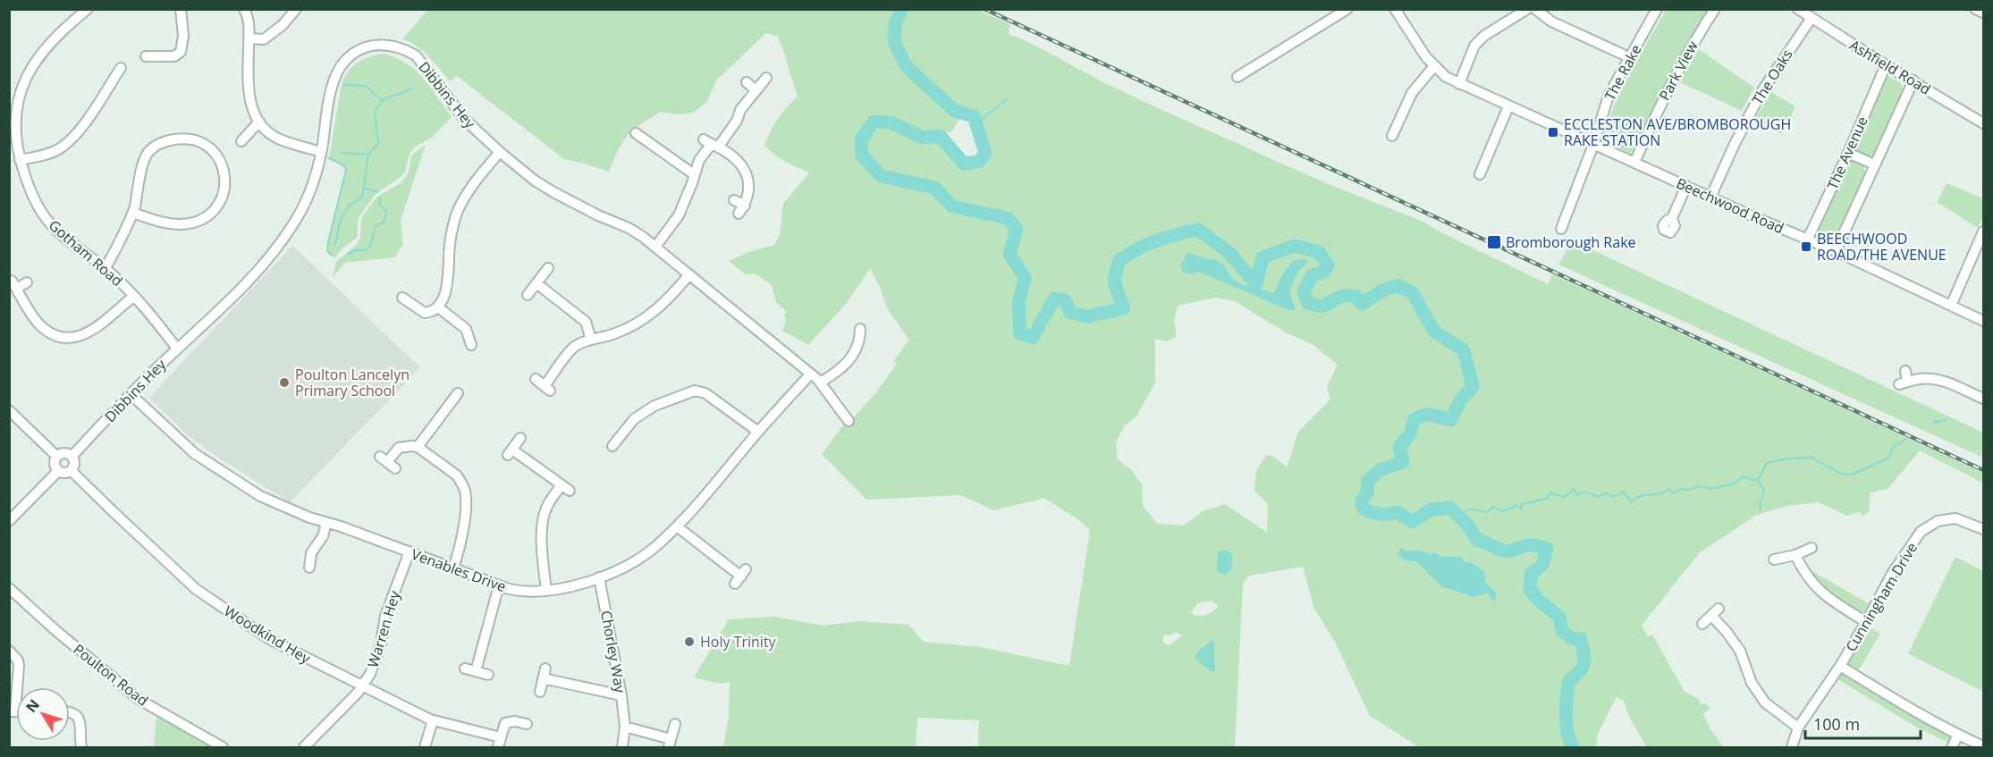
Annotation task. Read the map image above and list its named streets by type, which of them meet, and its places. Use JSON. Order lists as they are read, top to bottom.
{
  "streets": {
    "street": [
      "Ashfield Road",
      "Park View",
      "The Rake",
      "The Oaks",
      "Dibbins Hey",
      "The Avenue",
      "Beechwood Road",
      "Gotham Road",
      "Venables Drive",
      "Cunningham Drive",
      "Warren Hey",
      "Woodkind Hey",
      "Chorley Way",
      "Poulton Road"
    ]
  },
  "crossings": [
    ["Ashfield Road", "The Oaks"],
    ["Ashfield Road", "The Avenue"],
    ["Park View", "Beechwood Road"],
    ["The Rake", "Beechwood Road"],
    ["The Oaks", "Beechwood Road"],
    ["Dibbins Hey", "Gotham Road"],
    ["Dibbins Hey", "Venables Drive"],
    ["Dibbins Hey", "Woodkind Hey"],
    ["The Avenue", "Beechwood Road"],
    ["Venables Drive", "Warren Hey"],
    ["Venables Drive", "Chorley Way"],
    ["Warren Hey", "Woodkind Hey"]
  ],
  "places": {
    "transit": ["ECCLESTON AVE/BROMBOROUGH RAKE STATION", "Bromborough Rake", "BEECHWOOD ROAD/THE AVENUE"],
    "other": ["Poulton Lancelyn Primary School", "Holy Trinity"]
  },
  "scale_bar": "100 m",
  "north": "top left"
}
